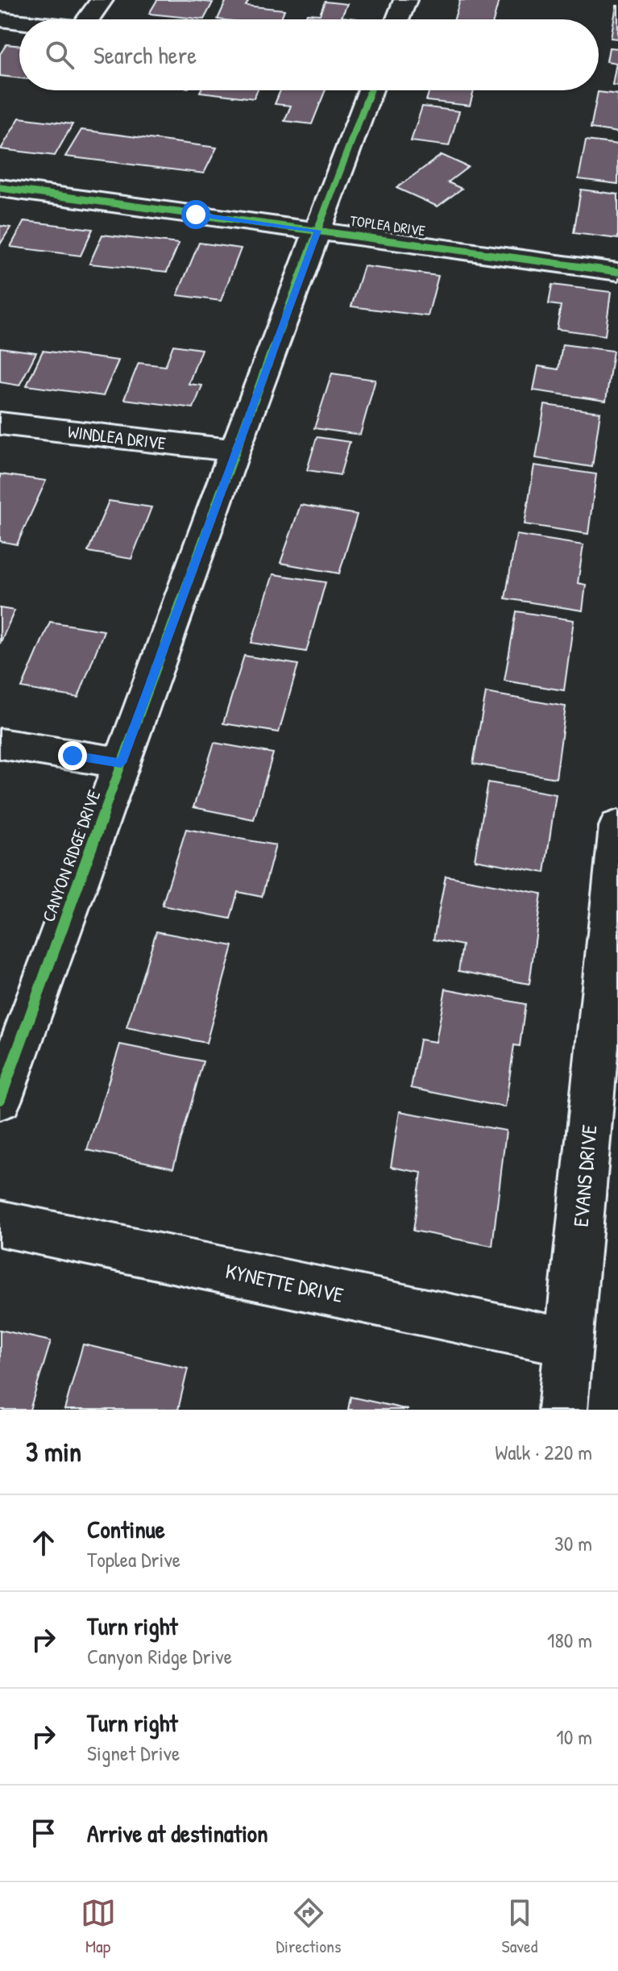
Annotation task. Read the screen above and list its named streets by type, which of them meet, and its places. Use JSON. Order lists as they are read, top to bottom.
{
  "streets": {
    "street": [
      "TOPLEA DRIVE",
      "WINDLEA DRIVE",
      "CANYON RIDGE DRIVE",
      "EVANS DRIVE",
      "KYNETTE DRIVE"
    ]
  },
  "crossings": [
    ["TOPLEA DRIVE", "CANYON RIDGE DRIVE"],
    ["WINDLEA DRIVE", "CANYON RIDGE DRIVE"],
    ["EVANS DRIVE", "KYNETTE DRIVE"]
  ],
  "page": {
    "search": "Search here",
    "heading": ["3 min", "Walk · 220 m"],
    "list": [
      ["Continue", "Toplea Drive", "30 m"],
      ["Turn right", "Canyon Ridge Drive", "180 m"],
      ["Turn right", "Signet Drive", "10 m"],
      "Arrive at destination"
    ],
    "nav": ["Map", "Directions", "Saved"]
  }
}
